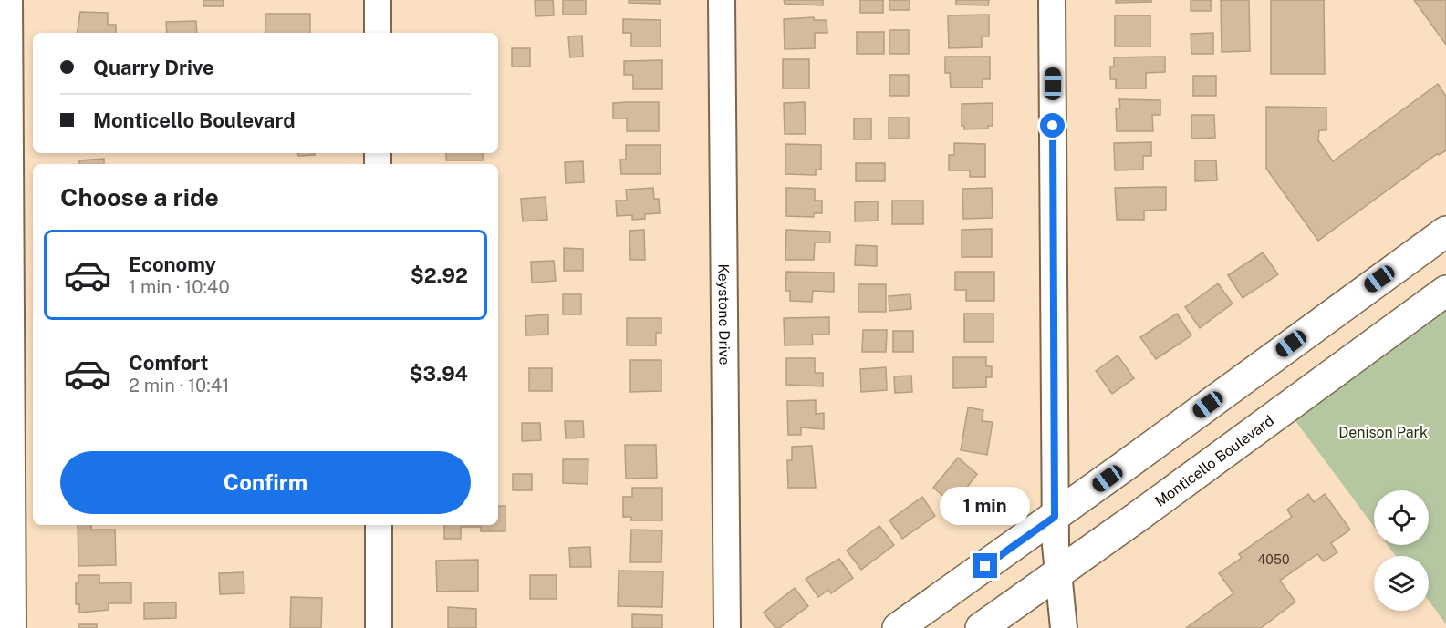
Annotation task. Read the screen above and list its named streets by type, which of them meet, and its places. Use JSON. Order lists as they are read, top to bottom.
{
  "streets": {
    "main road": ["Monticello Boulevard"],
    "street": ["Keystone Drive"]
  },
  "parks": ["Denison Park"],
  "house_numbers": ["4050"],
  "page": {
    "banner": ["Quarry Drive", "Monticello Boulevard"],
    "heading": "Choose a ride",
    "list": [
      {
        "name": "Economy",
        "note": "1 min · 10:40",
        "value": "$2.92"
      },
      {
        "name": "Comfort",
        "note": "2 min · 10:41",
        "value": "$3.94"
      }
    ],
    "buttons": "Confirm",
    "bubble": "1 min"
  }
}
